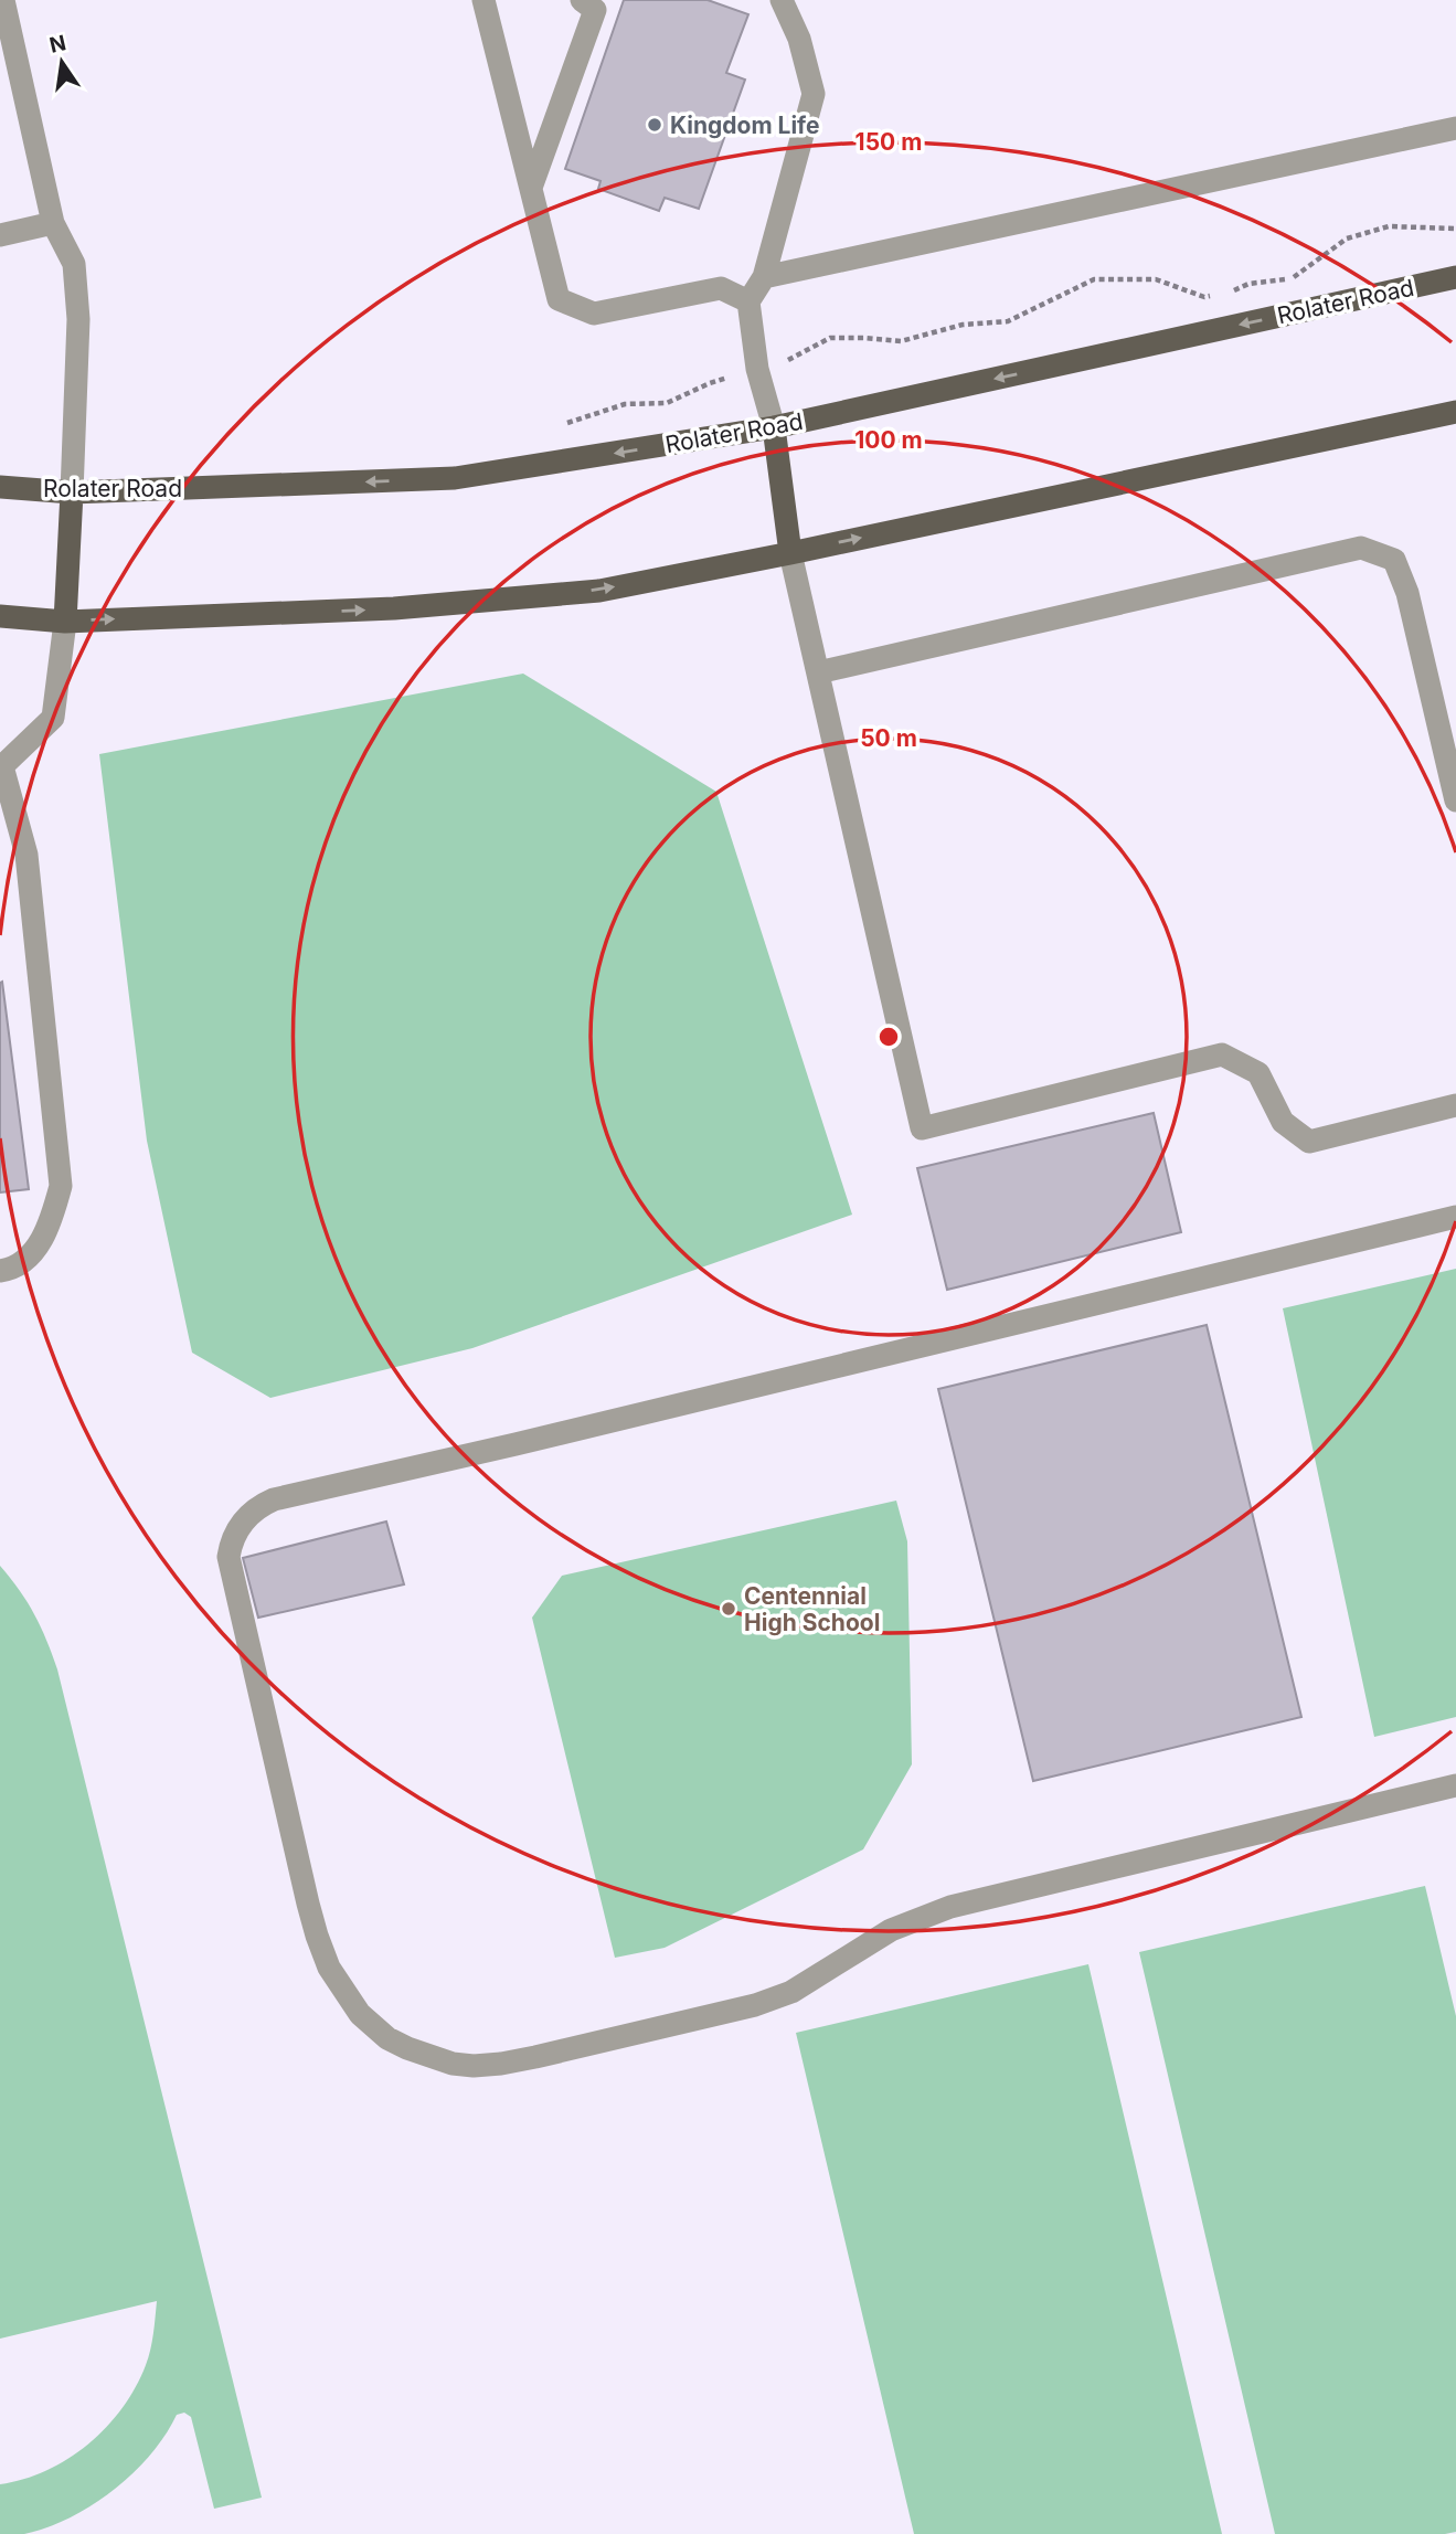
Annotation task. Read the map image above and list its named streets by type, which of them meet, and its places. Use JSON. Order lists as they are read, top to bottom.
{
  "streets": {
    "main road": ["Rolater Road"]
  },
  "places": ["Kingdom Life", "Centennial High School"],
  "north": "top",
  "rings": ["150 m", "100 m", "50 m"]
}
